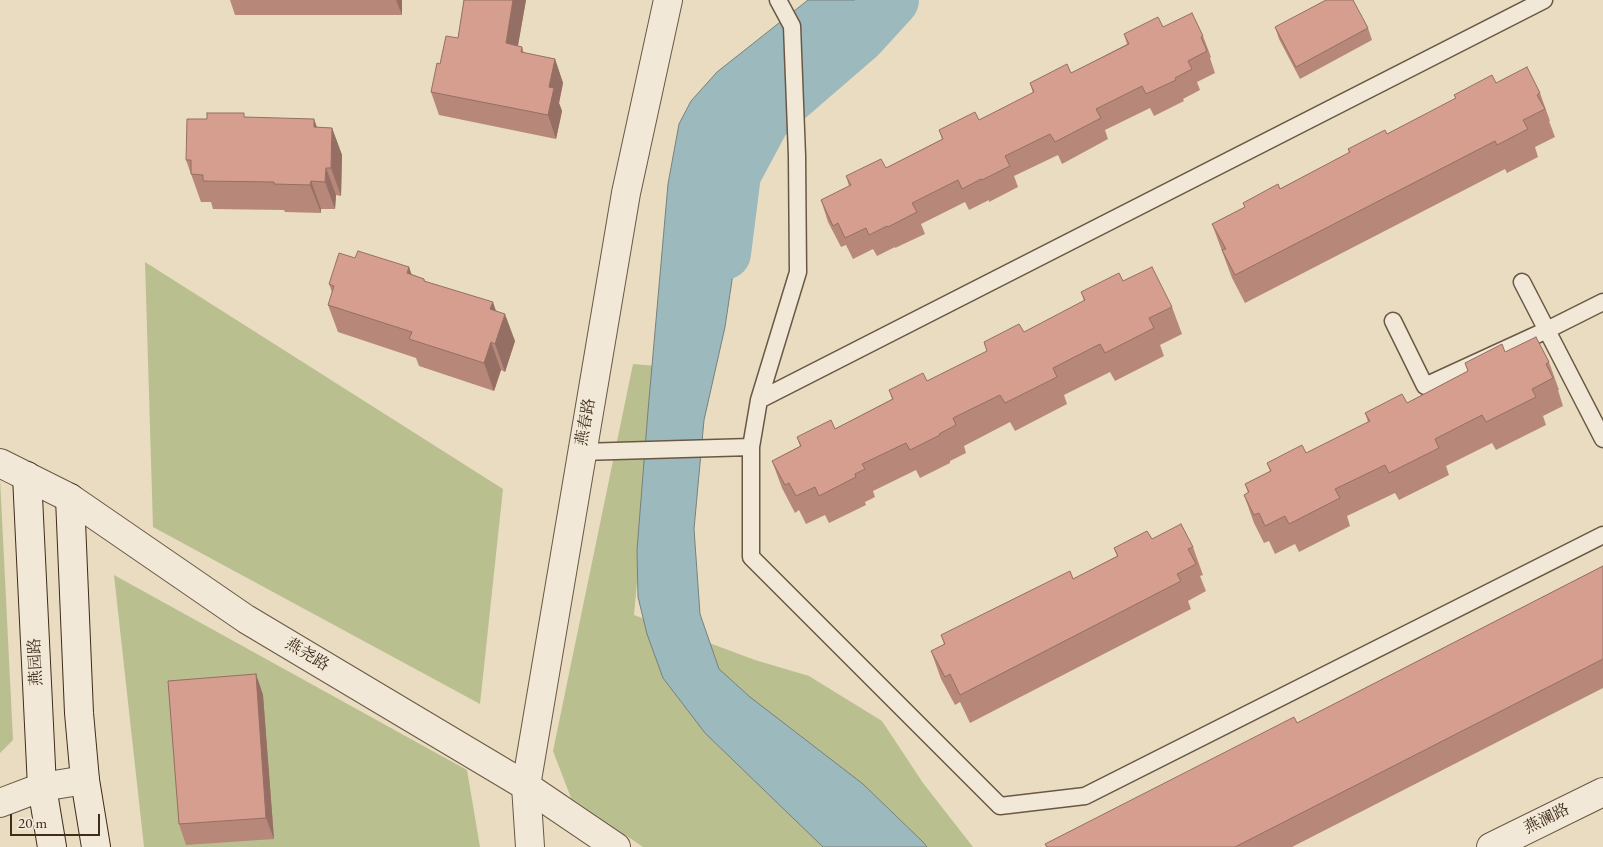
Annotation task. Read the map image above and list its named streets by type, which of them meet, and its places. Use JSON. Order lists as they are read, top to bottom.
{
  "streets": {
    "street": [
      "燕春路",
      "燕尧路",
      "燕园路",
      "燕澜路"
    ]
  },
  "crossings": [
    ["燕春路", "燕尧路"],
    ["燕尧路", "燕园路"]
  ],
  "scale_bar": "20 m"
}
